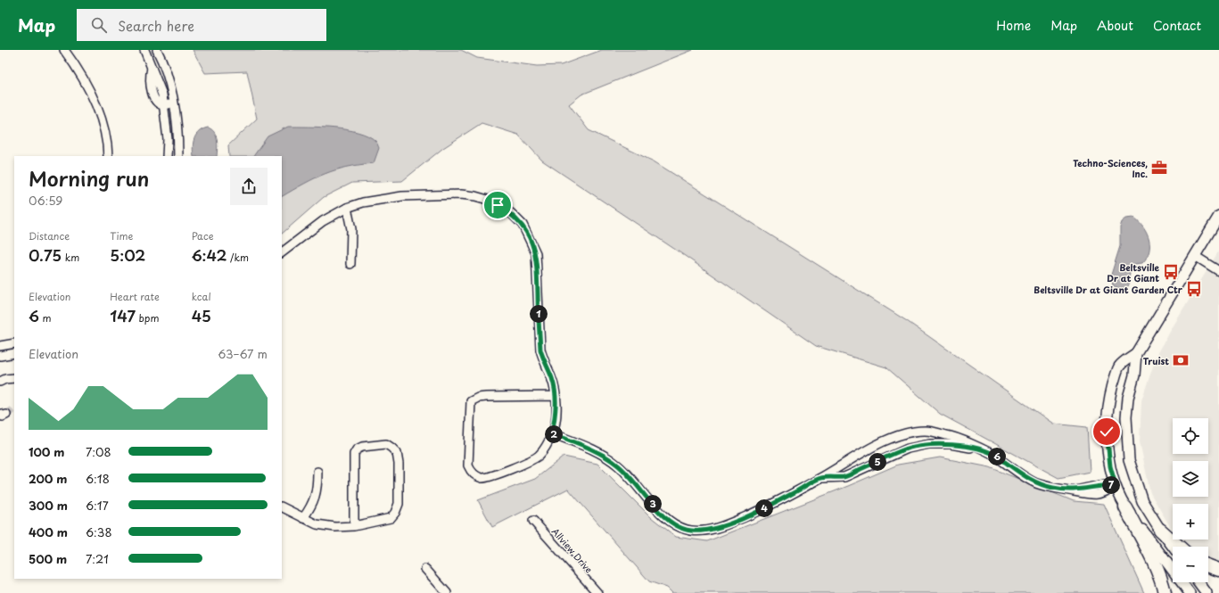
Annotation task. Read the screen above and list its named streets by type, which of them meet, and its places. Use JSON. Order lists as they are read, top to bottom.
{
  "streets": {
    "street": ["Allview Drive"]
  },
  "places": {
    "office": ["Techno-Sciences, Inc."],
    "bus stop": ["Beltsville Dr at Giant", "Beltsville Dr at Giant Garden Ctr"],
    "bank": ["Truist"]
  },
  "page": {
    "header": "Map",
    "search": "Search here",
    "nav": [
      "Home",
      "Map",
      "About",
      "Contact"
    ],
    "heading": ["Morning run", "06:59"],
    "stats": [
      ["Distance", "0.75 km"],
      ["Time", "5:02"],
      ["Pace", "6:42 /km"],
      ["Elevation", "6 m"],
      ["Heart rate", "147 bpm"],
      ["kcal", "45"]
    ],
    "pins": [
      "1",
      "2",
      "6",
      "5",
      "7",
      "3",
      "4"
    ],
    "chart": ["Elevation", "63–67 m"],
    "map_buttons": ["+", "−"],
    "list": [
      {
        "name": "100 m",
        "note": "7:08"
      },
      {
        "name": "200 m",
        "note": "6:18"
      },
      {
        "name": "300 m",
        "note": "6:17"
      },
      {
        "name": "400 m",
        "note": "6:38"
      },
      {
        "name": "500 m",
        "note": "7:21"
      }
    ]
  }
}
